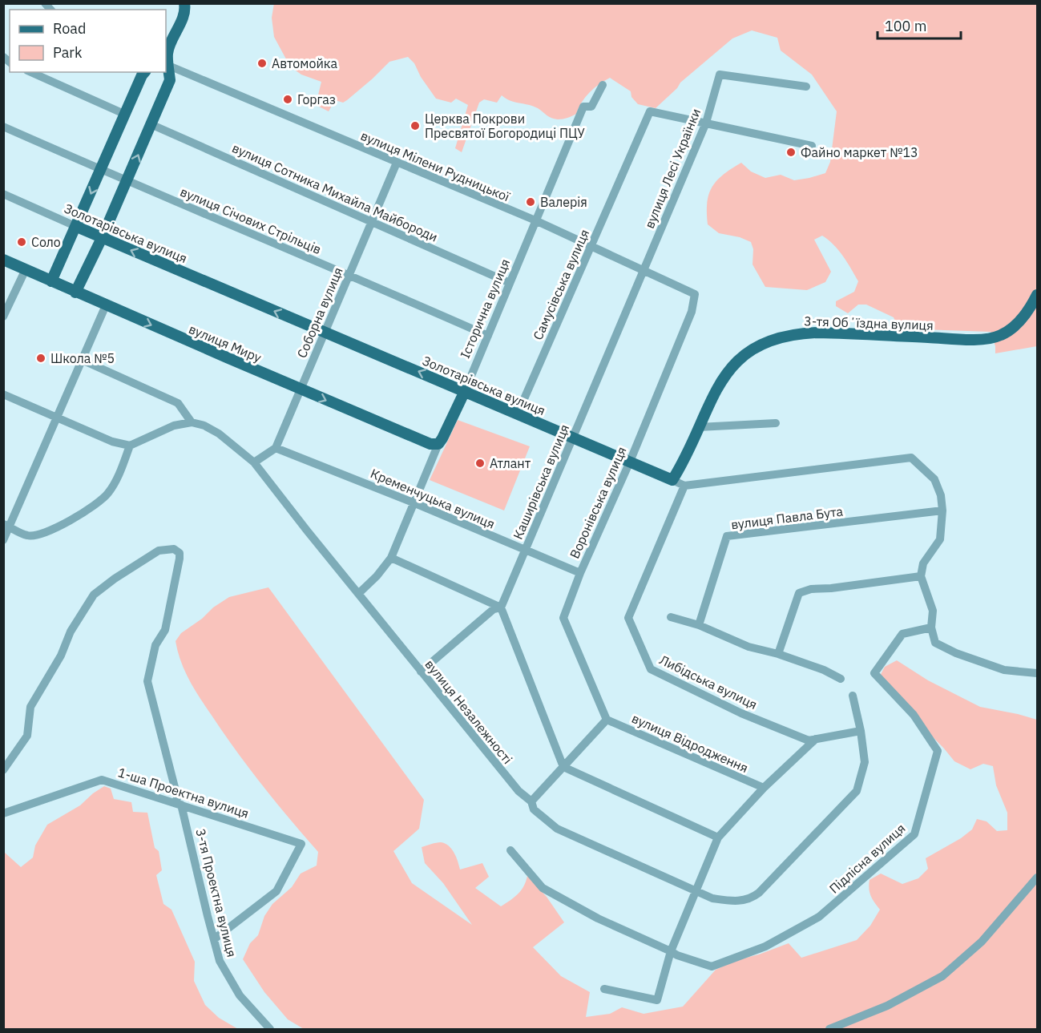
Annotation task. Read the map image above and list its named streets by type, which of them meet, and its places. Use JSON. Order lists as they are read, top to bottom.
{
  "streets": {
    "main road": [
      "Золотарівська вулиця",
      "Історична вулиця",
      "3-тя Обʼїздна вулиця",
      "вулиця Миру"
    ],
    "street": [
      "вулиця Мілени Рудницької",
      "вулиця Лесі Українки",
      "вулиця Сотника Михайла Майбороди",
      "вулиця Січових Стрільців",
      "Самусівська вулиця",
      "Соборна вулиця",
      "Каширівська вулиця",
      "Кременчуцька вулиця",
      "Воронівська вулиця",
      "вулиця Павла Бута",
      "Либідська вулиця",
      "вулиця Незалежності",
      "вулиця Відродження",
      "1-ша Проектна вулиця",
      "Підлісна вулиця",
      "3-тя Проектна вулиця"
    ]
  },
  "crossings": [
    ["вулиця Мілени Рудницької", "вулиця Лесі Українки"],
    ["вулиця Мілени Рудницької", "Самусівська вулиця"],
    ["вулиця Мілени Рудницької", "Історична вулиця"],
    ["вулиця Мілени Рудницької", "Соборна вулиця"],
    ["вулиця Мілени Рудницької", "Каширівська вулиця"],
    ["вулиця Мілени Рудницької", "Воронівська вулиця"],
    ["вулиця Лесі Українки", "Самусівська вулиця"],
    ["вулиця Лесі Українки", "Каширівська вулиця"],
    ["вулиця Сотника Михайла Майбороди", "Історична вулиця"],
    ["вулиця Сотника Михайла Майбороди", "Соборна вулиця"],
    ["вулиця Січових Стрільців", "Історична вулиця"],
    ["вулиця Січових Стрільців", "Соборна вулиця"],
    ["Золотарівська вулиця", "Самусівська вулиця"],
    ["Золотарівська вулиця", "Історична вулиця"],
    ["Золотарівська вулиця", "Соборна вулиця"],
    ["Золотарівська вулиця", "3-тя Обʼїздна вулиця"],
    ["Золотарівська вулиця", "Каширівська вулиця"],
    ["Золотарівська вулиця", "Воронівська вулиця"],
    ["Золотарівська вулиця", "Либідська вулиця"],
    ["Історична вулиця", "вулиця Миру"],
    ["Історична вулиця", "Кременчуцька вулиця"],
    ["Історична вулиця", "вулиця Незалежності"],
    ["Соборна вулиця", "вулиця Миру"],
    ["Соборна вулиця", "Кременчуцька вулиця"],
    ["Каширівська вулиця", "Кременчуцька вулиця"],
    ["Кременчуцька вулиця", "Воронівська вулиця"],
    ["Воронівська вулиця", "вулиця Відродження"],
    ["Либідська вулиця", "вулиця Незалежності"],
    ["1-ша Проектна вулиця", "3-тя Проектна вулиця"]
  ],
  "one_way": ["Золотарівська вулиця", "вулиця Миру"],
  "places": [
    "Автомойка",
    "Горгаз",
    "Церква Покрови Пресвятої Богородиці ПЦУ",
    "Файно маркет №13",
    "Валерія",
    "Соло",
    "Школа №5",
    "Атлант"
  ],
  "legend": ["Road", "Park"],
  "scale_bar": "100 m"
}
